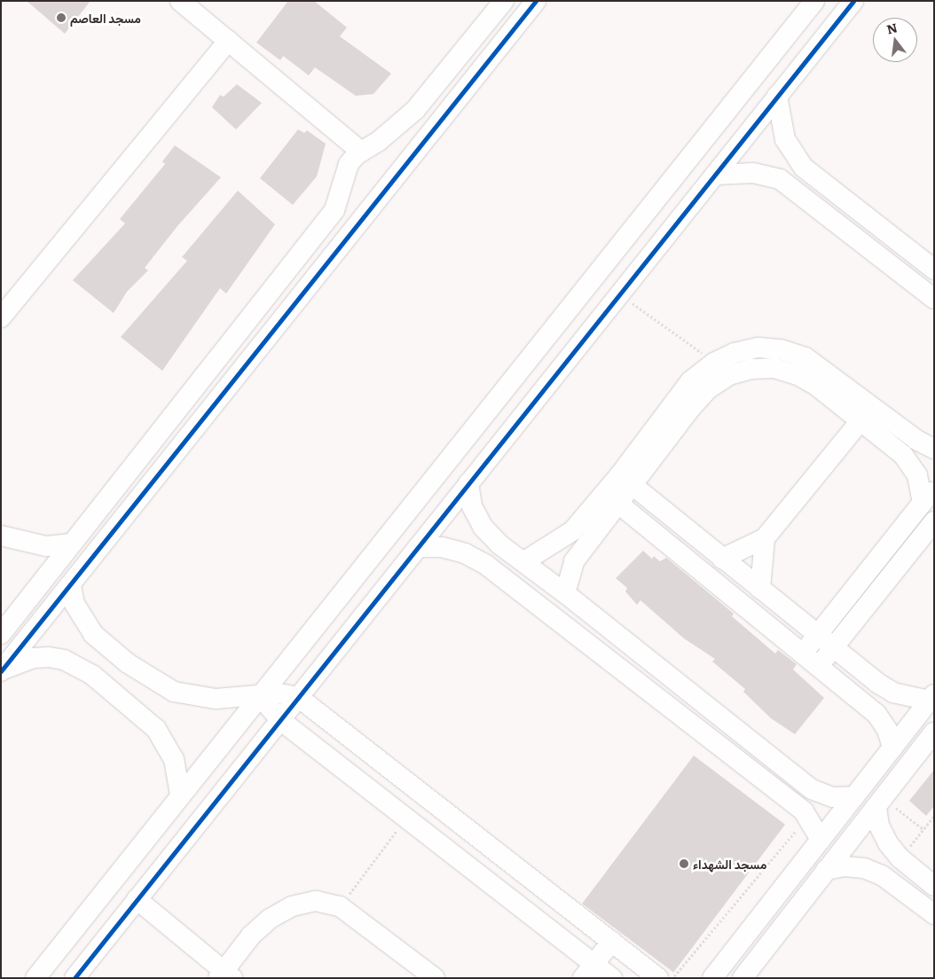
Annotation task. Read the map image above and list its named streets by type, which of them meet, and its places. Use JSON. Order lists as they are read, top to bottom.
{
  "places": ["مسجد العاصم", "مسجد الشهداء"],
  "north": "top"
}
